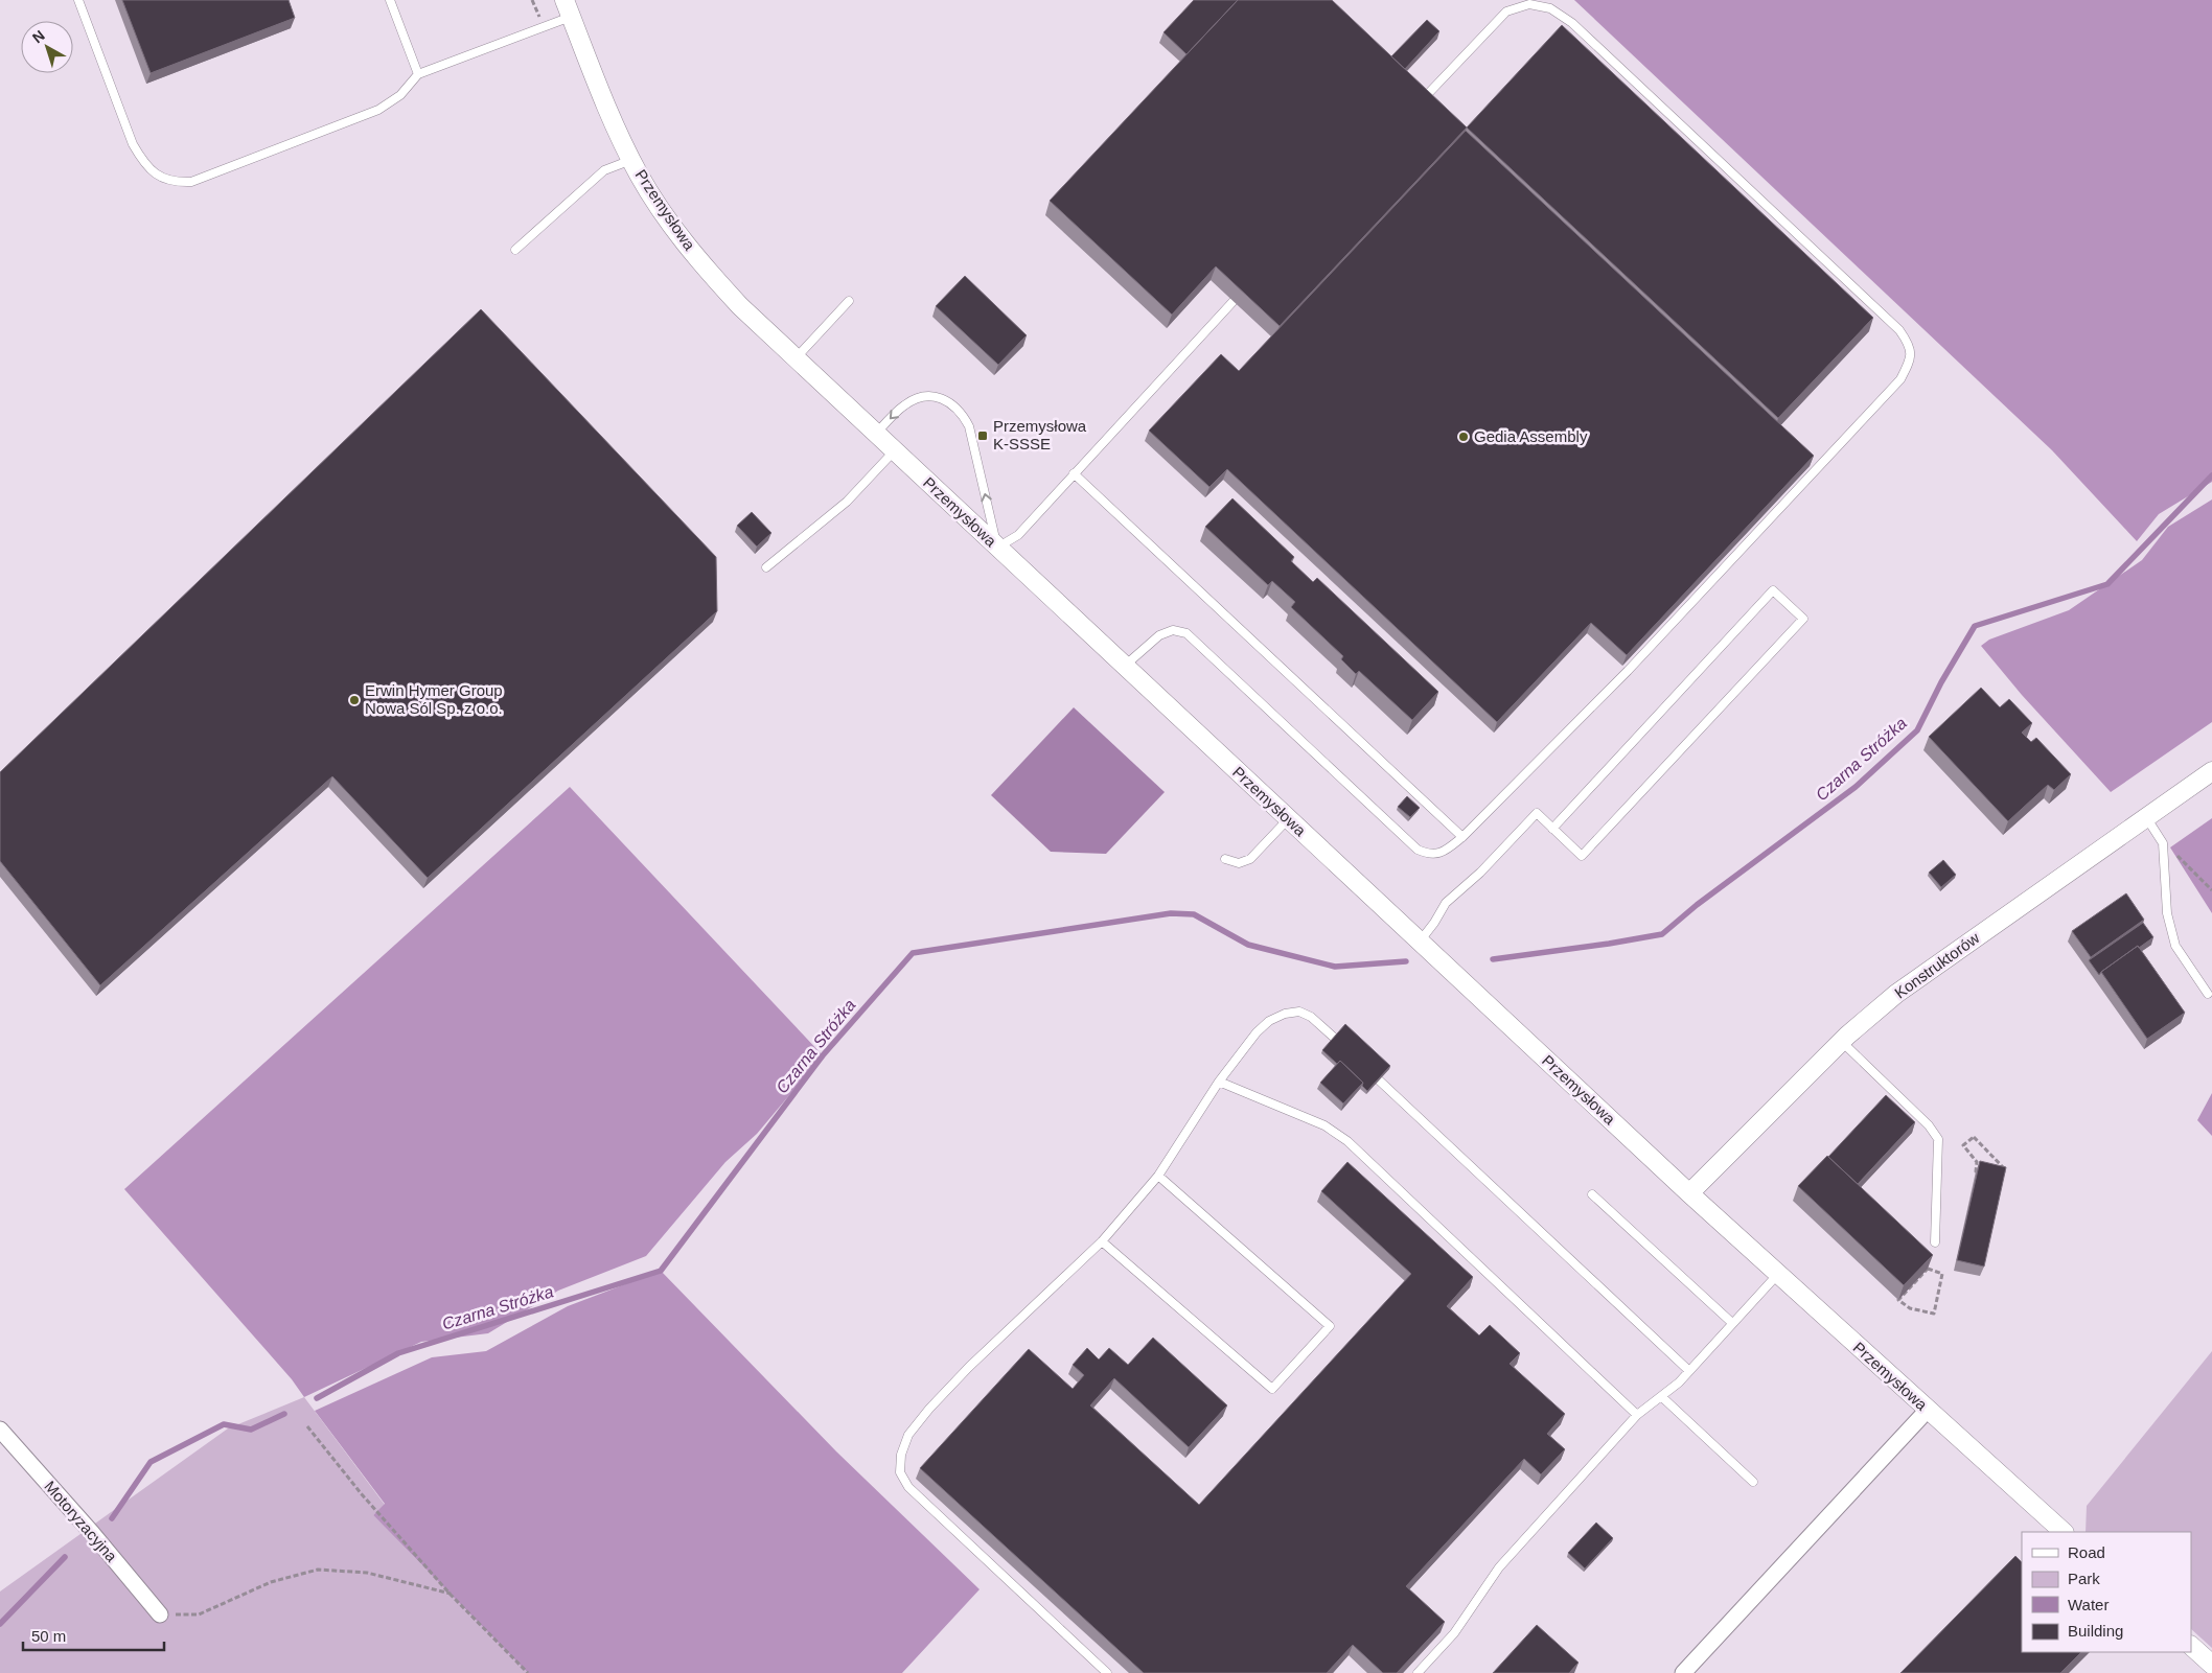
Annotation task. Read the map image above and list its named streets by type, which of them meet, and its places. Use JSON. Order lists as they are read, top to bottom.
{
  "streets": {
    "street": ["Przemysłowa", "Konstruktorów", "Motoryzacyjna"]
  },
  "crossings": [
    ["Przemysłowa", "Konstruktorów"]
  ],
  "water": ["Czarna Stróżka"],
  "places": {
    "transit": ["Przemysłowa K-SSSE"],
    "other": ["Gedia Assembly", "Erwin Hymer Group Nowa Sól Sp. z o.o."]
  },
  "legend": [
    "Road",
    "Park",
    "Water",
    "Building"
  ],
  "scale_bar": "50 m",
  "north": "top left"
}
